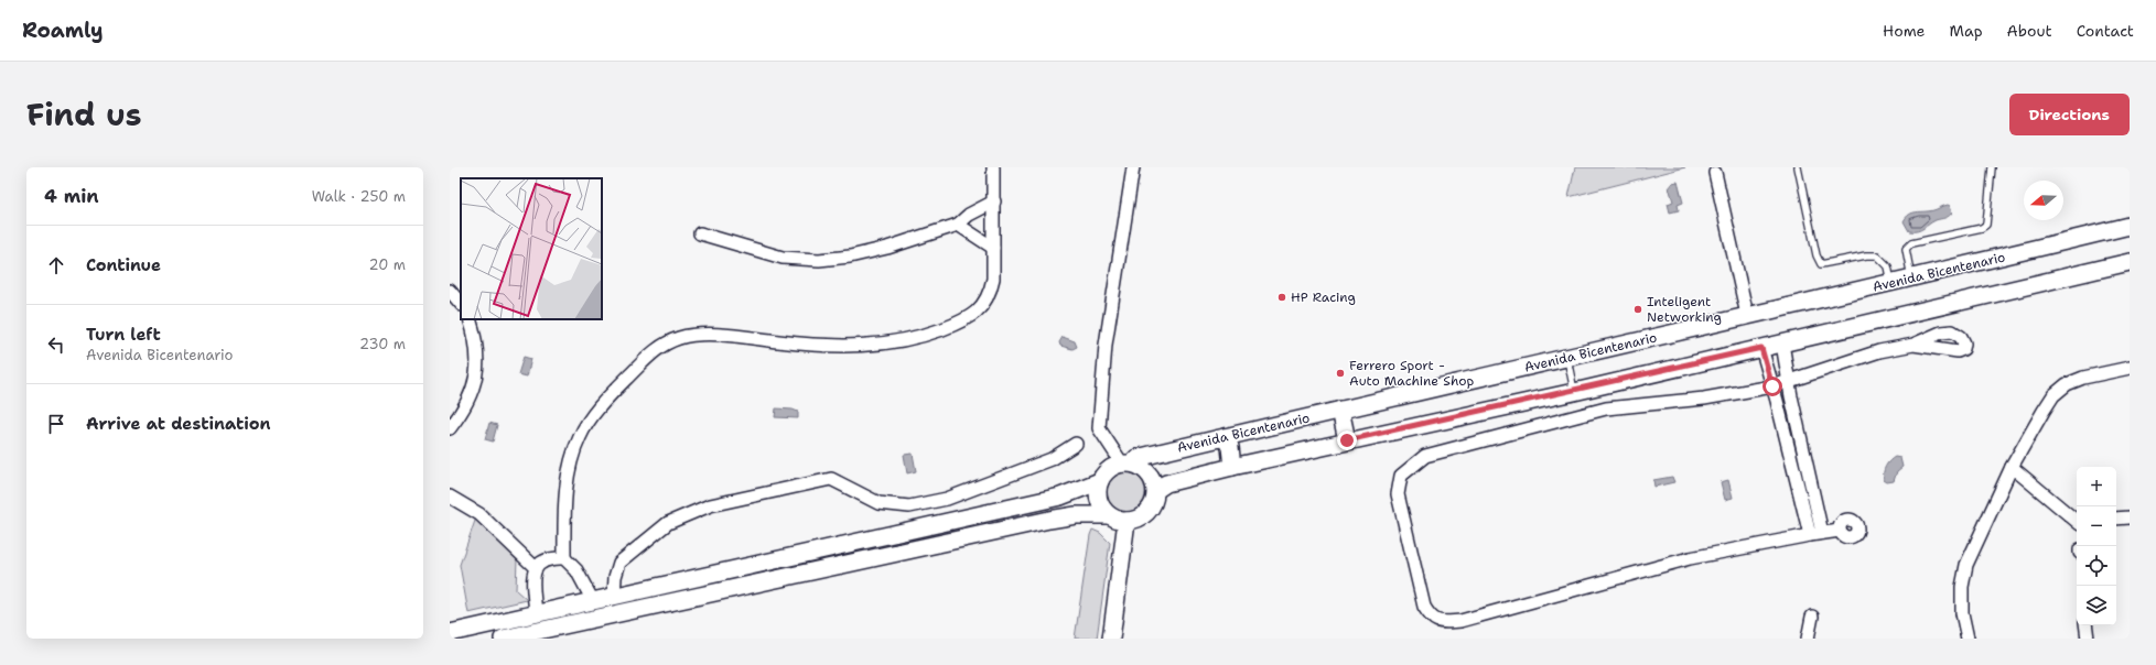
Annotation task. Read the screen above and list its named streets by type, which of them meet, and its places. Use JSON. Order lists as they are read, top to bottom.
{
  "streets": {
    "street": ["Avenida Bicentenario"]
  },
  "places": ["HP Racing", "Inteligent Networking", "Ferrero Sport - Auto Machine Shop"],
  "north": "left",
  "page": {
    "header": "Roamly",
    "nav": [
      "Home",
      "Map",
      "About",
      "Contact"
    ],
    "title": "Find us",
    "buttons": "Directions",
    "heading": ["4 min", "Walk · 250 m"],
    "list": [
      ["Continue", "20 m"],
      ["Turn left", "Avenida Bicentenario", "230 m"],
      "Arrive at destination"
    ],
    "map_buttons": ["+", "−"]
  }
}
